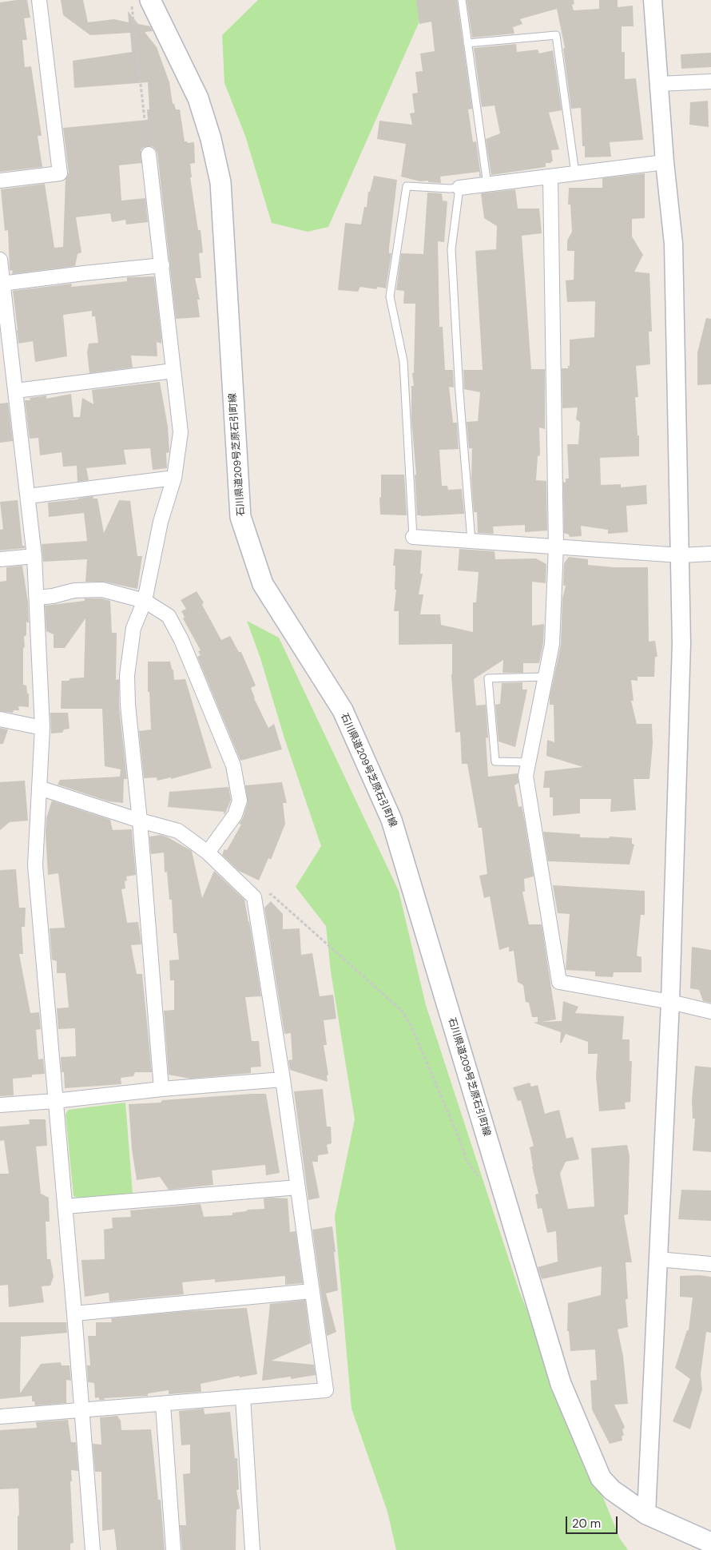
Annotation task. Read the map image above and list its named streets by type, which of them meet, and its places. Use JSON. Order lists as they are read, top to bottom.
{
  "streets": {
    "main road": ["石川県道209号芝原石引町線"]
  },
  "scale_bar": "20 m"
}
